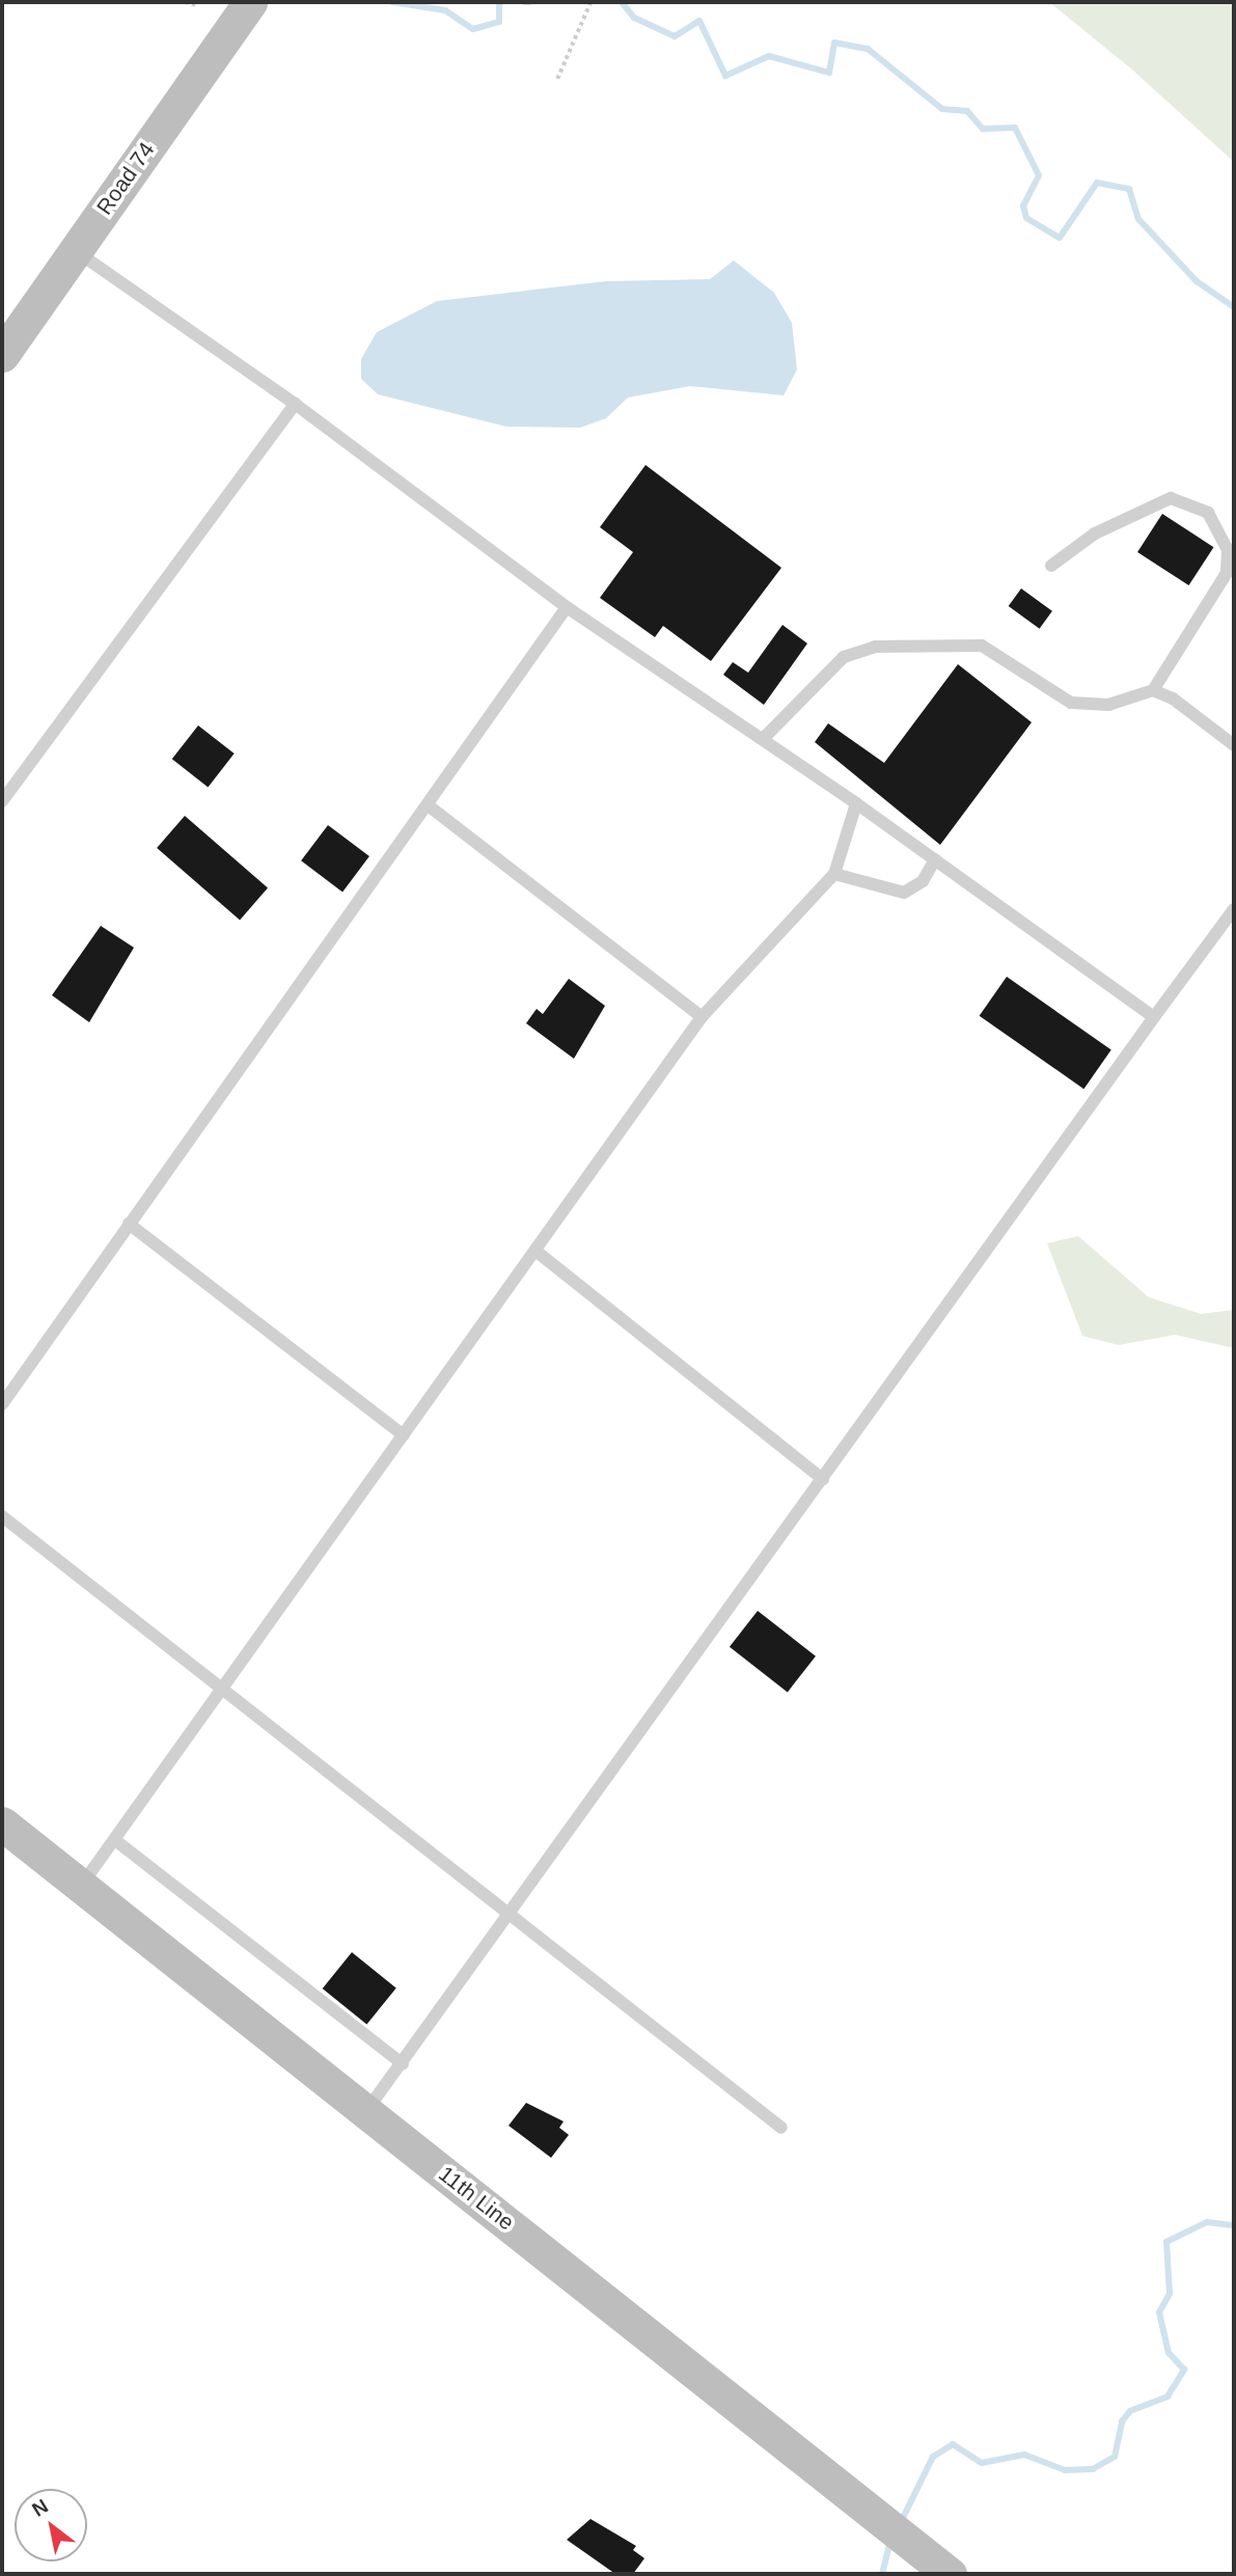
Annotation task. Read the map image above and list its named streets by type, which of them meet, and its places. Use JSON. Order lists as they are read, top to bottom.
{
  "streets": {
    "main road": ["Road 74", "11th Line"]
  },
  "north": "top left"
}
